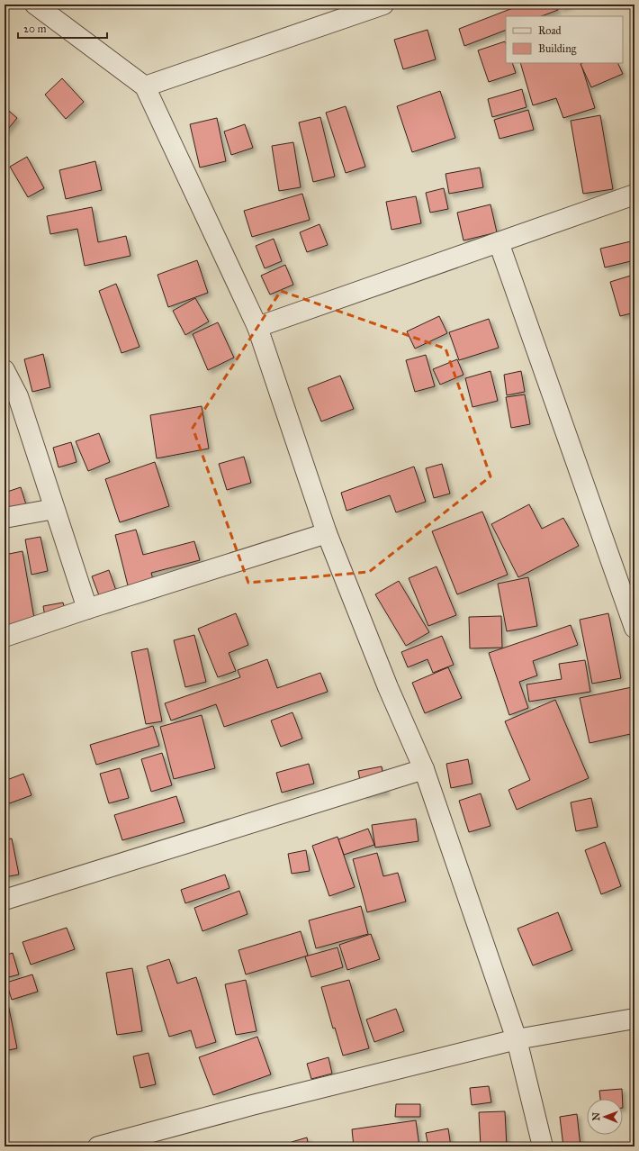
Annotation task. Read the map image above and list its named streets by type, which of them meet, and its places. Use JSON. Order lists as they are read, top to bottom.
{
  "legend": ["Road", "Building"],
  "scale_bar": "20 m",
  "north": "left"
}
